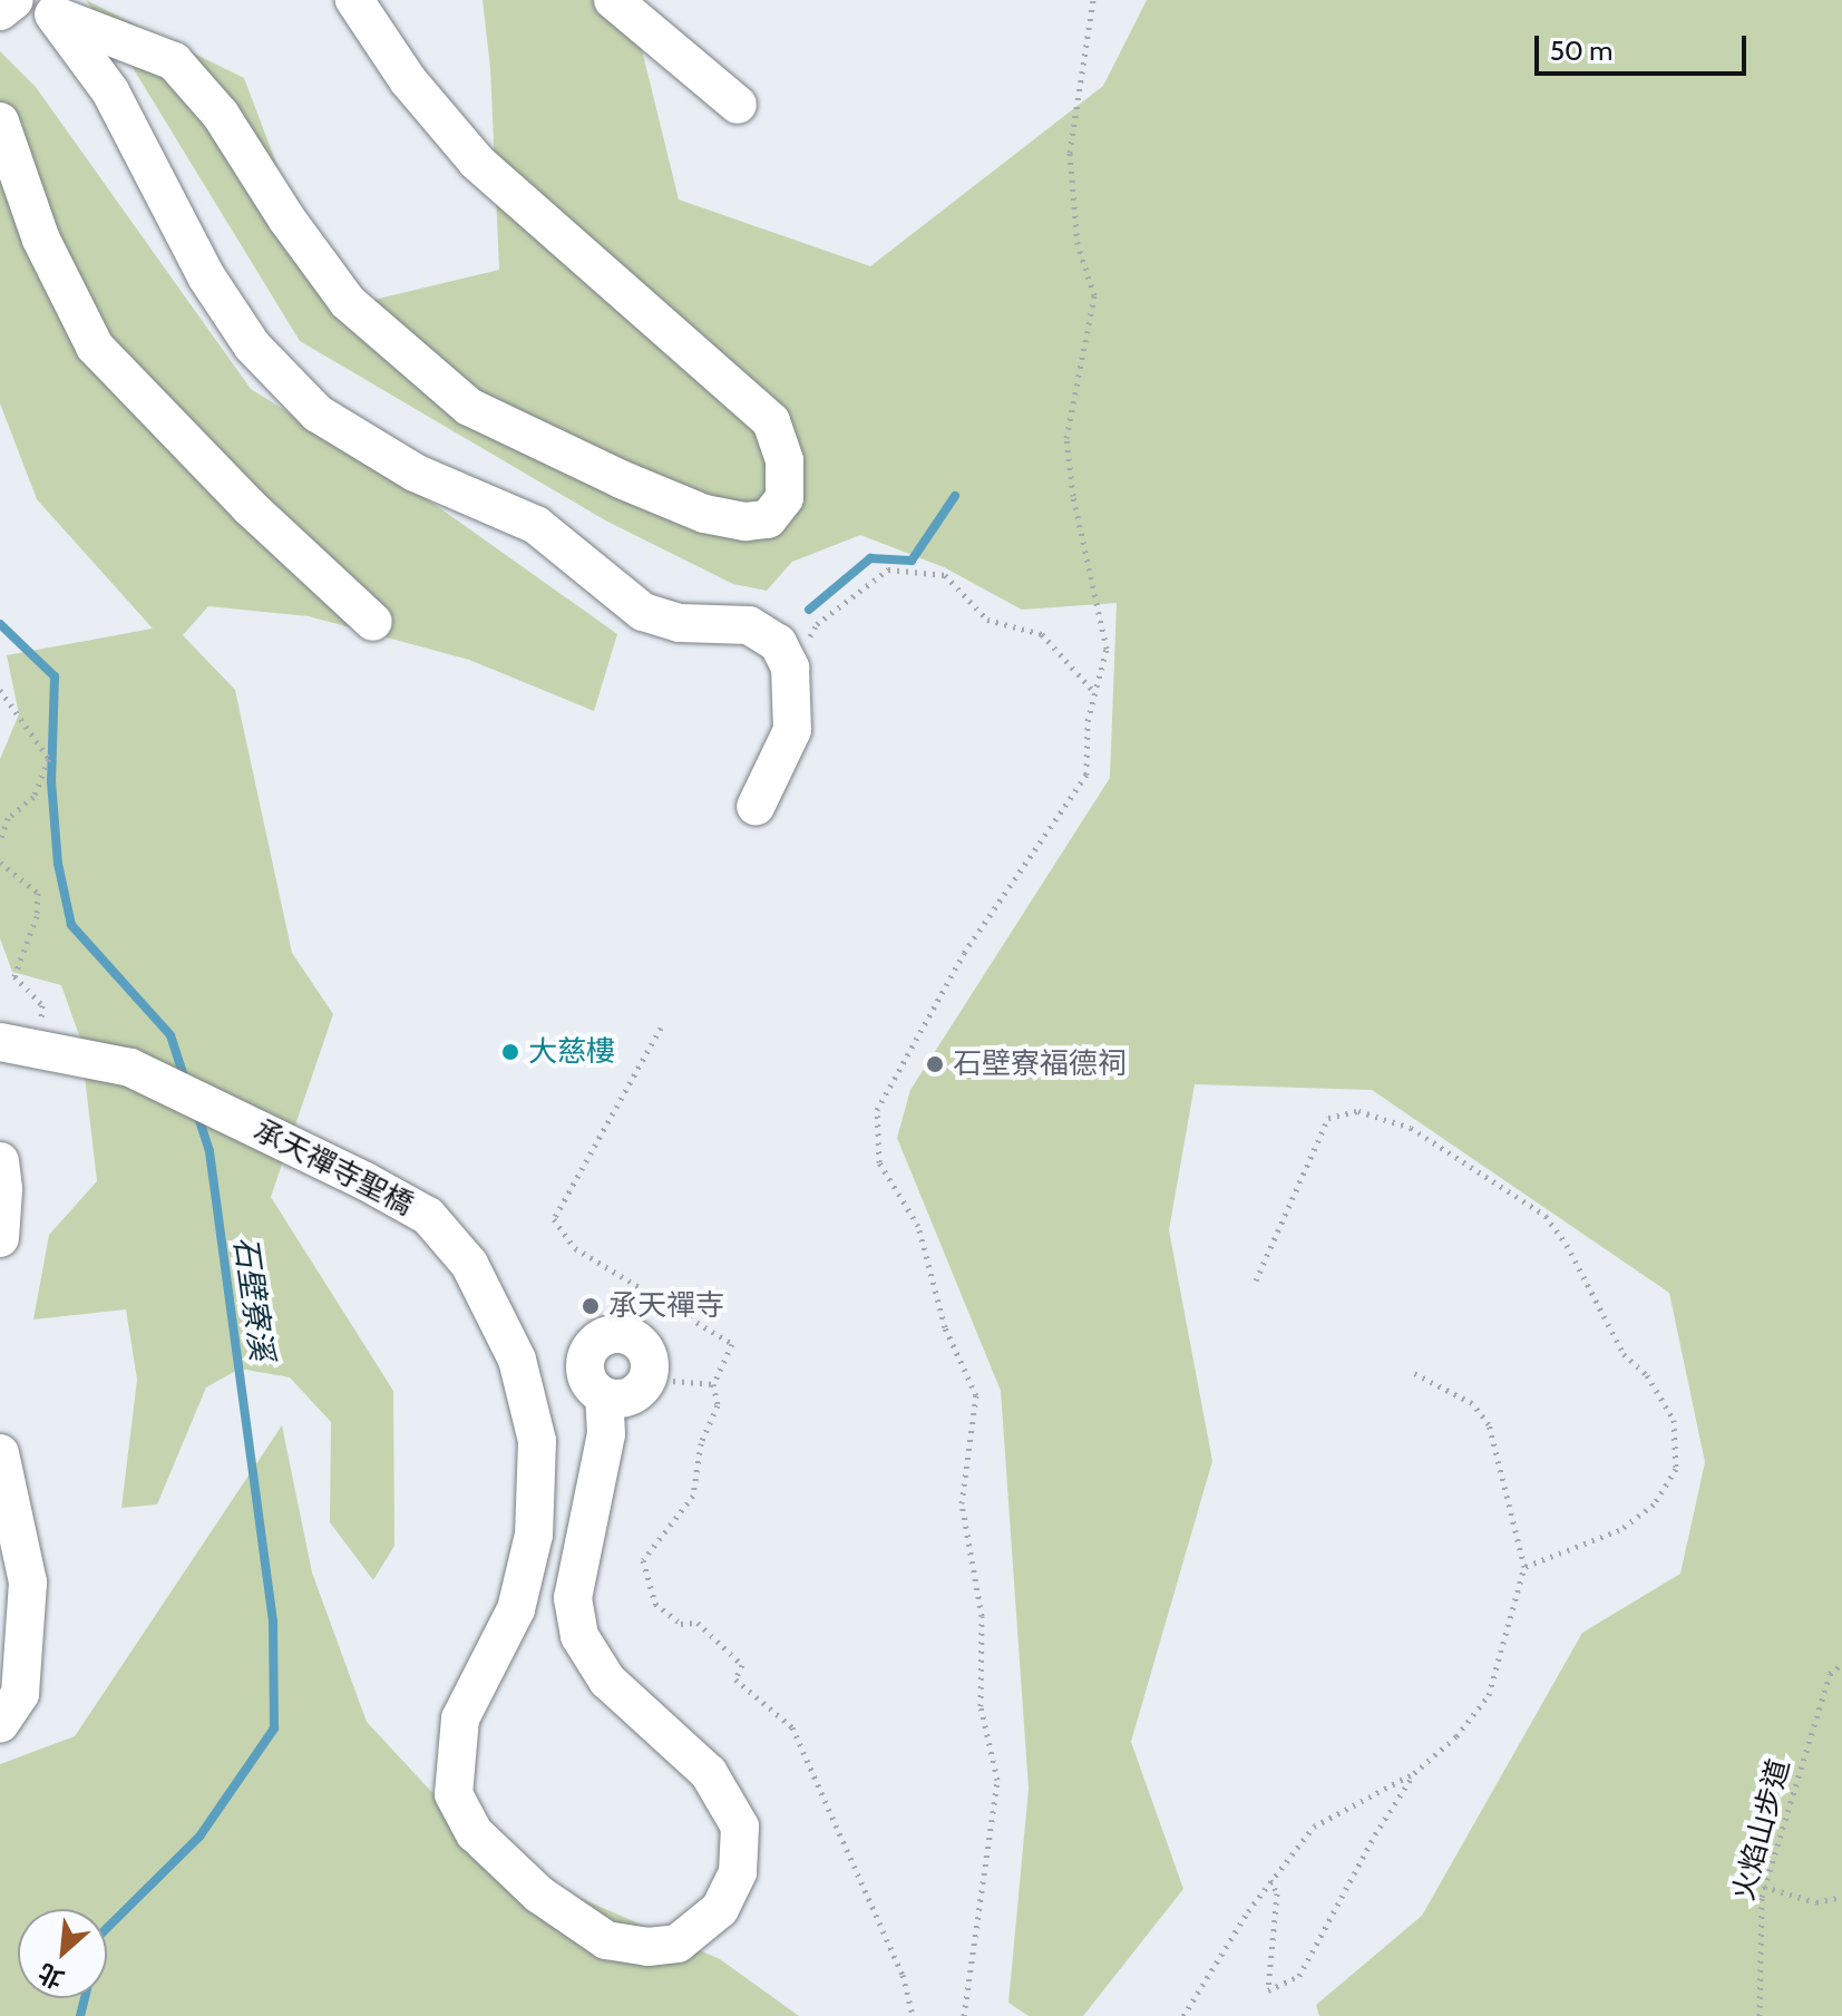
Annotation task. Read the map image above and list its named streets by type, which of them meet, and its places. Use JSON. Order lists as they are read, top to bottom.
{
  "streets": {
    "street": ["承天禪寺聖橋"],
    "path": ["火焰山步道"]
  },
  "water": ["石壁寮溪"],
  "places": ["大慈樓", "石壁寮福德祠", "承天禪寺"],
  "scale_bar": "50 m",
  "north": "bottom left"
}
